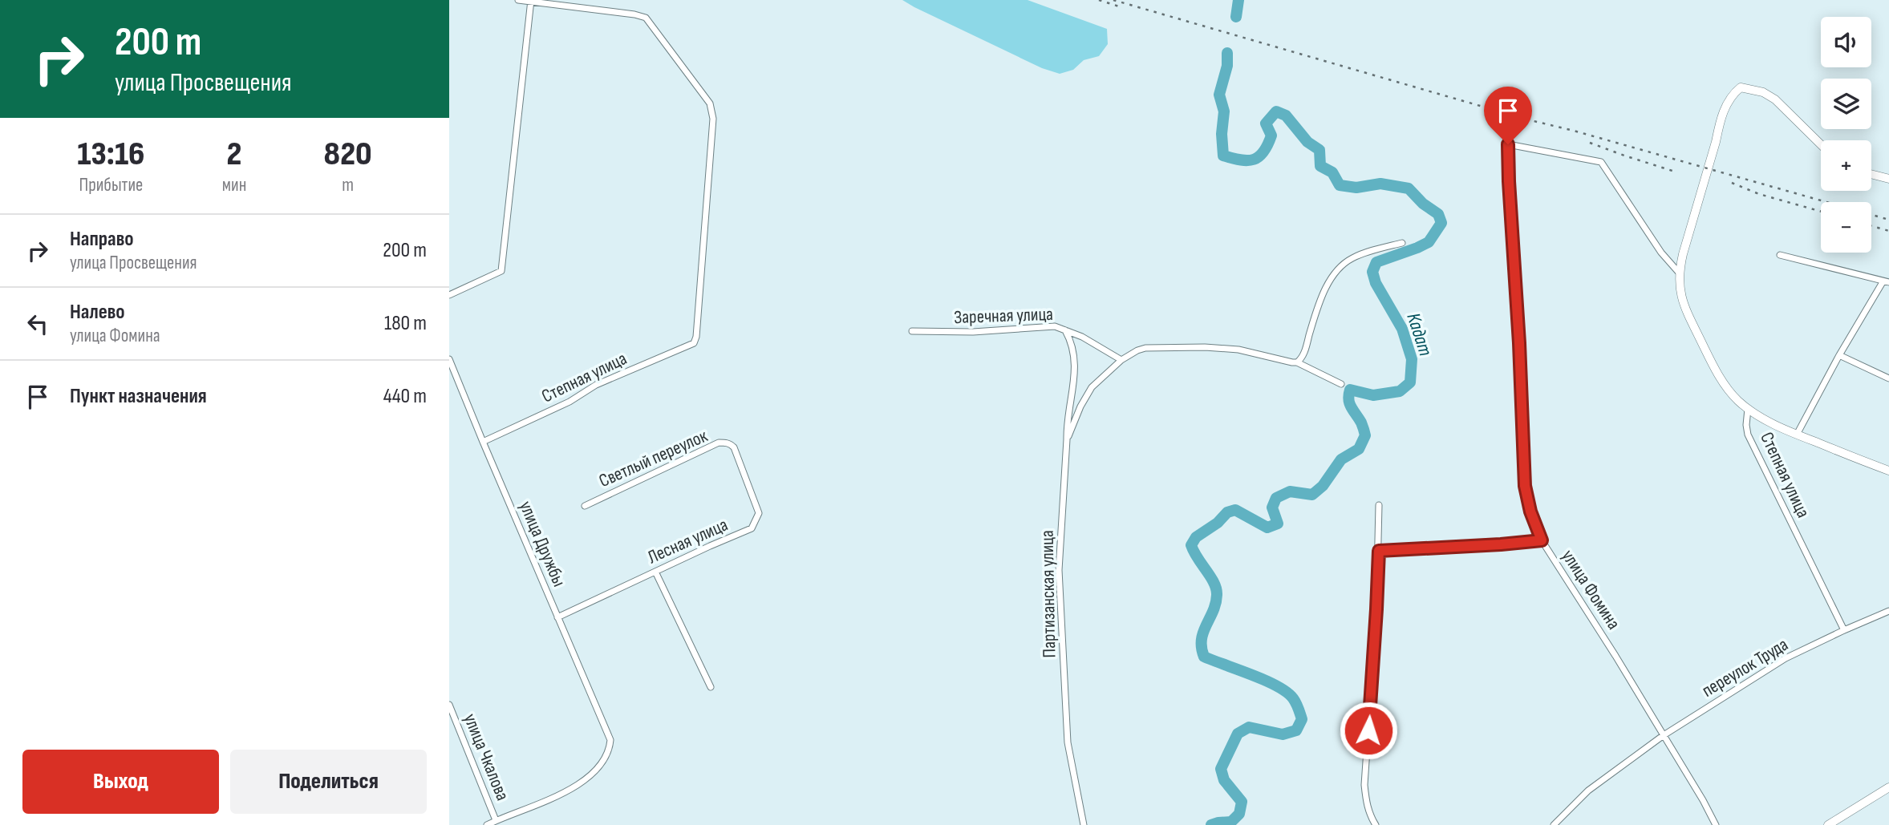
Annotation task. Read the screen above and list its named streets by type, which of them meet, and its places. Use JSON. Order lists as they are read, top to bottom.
{
  "streets": {
    "street": [
      "Заречная улица",
      "Степная улица",
      "Светлый переулок",
      "Лесная улица",
      "улица Дружбы",
      "улица Фомина",
      "Партизанская улица",
      "переулок Труда",
      "улица Чкалова"
    ]
  },
  "crossings": [
    ["Заречная улица", "Партизанская улица"],
    ["Степная улица", "улица Дружбы"],
    ["Степная улица", "улица Фомина"],
    ["Степная улица", "переулок Труда"],
    ["Светлый переулок", "Лесная улица"],
    ["Лесная улица", "улица Дружбы"],
    ["улица Дружбы", "улица Чкалова"],
    ["улица Фомина", "переулок Труда"]
  ],
  "water": ["Кадат"],
  "page": {
    "turn": ["200 m", "улица Просвещения"],
    "map_buttons": ["+", "−"],
    "eta": [
      "13:16",
      "Прибытие",
      "2",
      "мин",
      "820",
      "m"
    ],
    "list": [
      {
        "name": "Направо",
        "note": "улица Просвещения",
        "value": "200 m"
      },
      {
        "name": "Налево",
        "note": "улица Фомина",
        "value": "180 m"
      },
      {
        "name": "Пункт назначения",
        "value": "440 m"
      }
    ],
    "buttons": ["Выход", "Поделиться"]
  }
}
